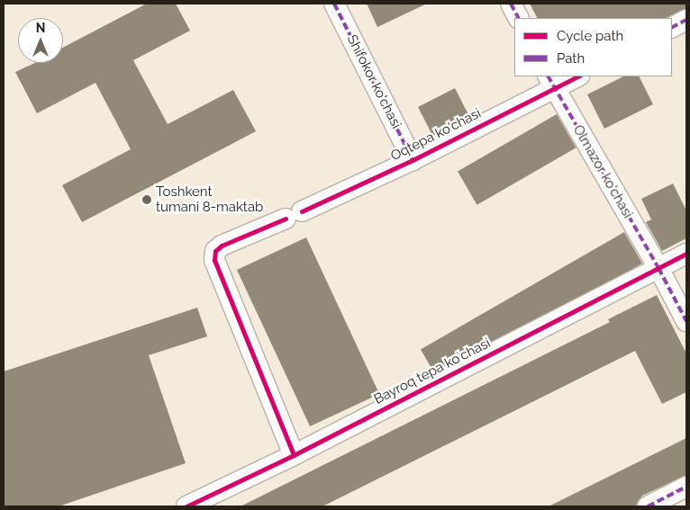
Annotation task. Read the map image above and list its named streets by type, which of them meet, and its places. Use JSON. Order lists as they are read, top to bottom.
{
  "streets": {
    "street": [
      "Shifokor ko'chasi",
      "Oqtepa ko'chasi",
      "Olmazor ko'chasi",
      "Bayroq tepa koʻchasi"
    ]
  },
  "crossings": [
    ["Shifokor ko'chasi", "Oqtepa ko'chasi"],
    ["Oqtepa ko'chasi", "Olmazor ko'chasi"],
    ["Oqtepa ko'chasi", "Bayroq tepa koʻchasi"],
    ["Olmazor ko'chasi", "Bayroq tepa koʻchasi"]
  ],
  "places": ["Toshkent tumani 8-maktab"],
  "legend": ["Cycle path", "Path"],
  "north": "top"
}
